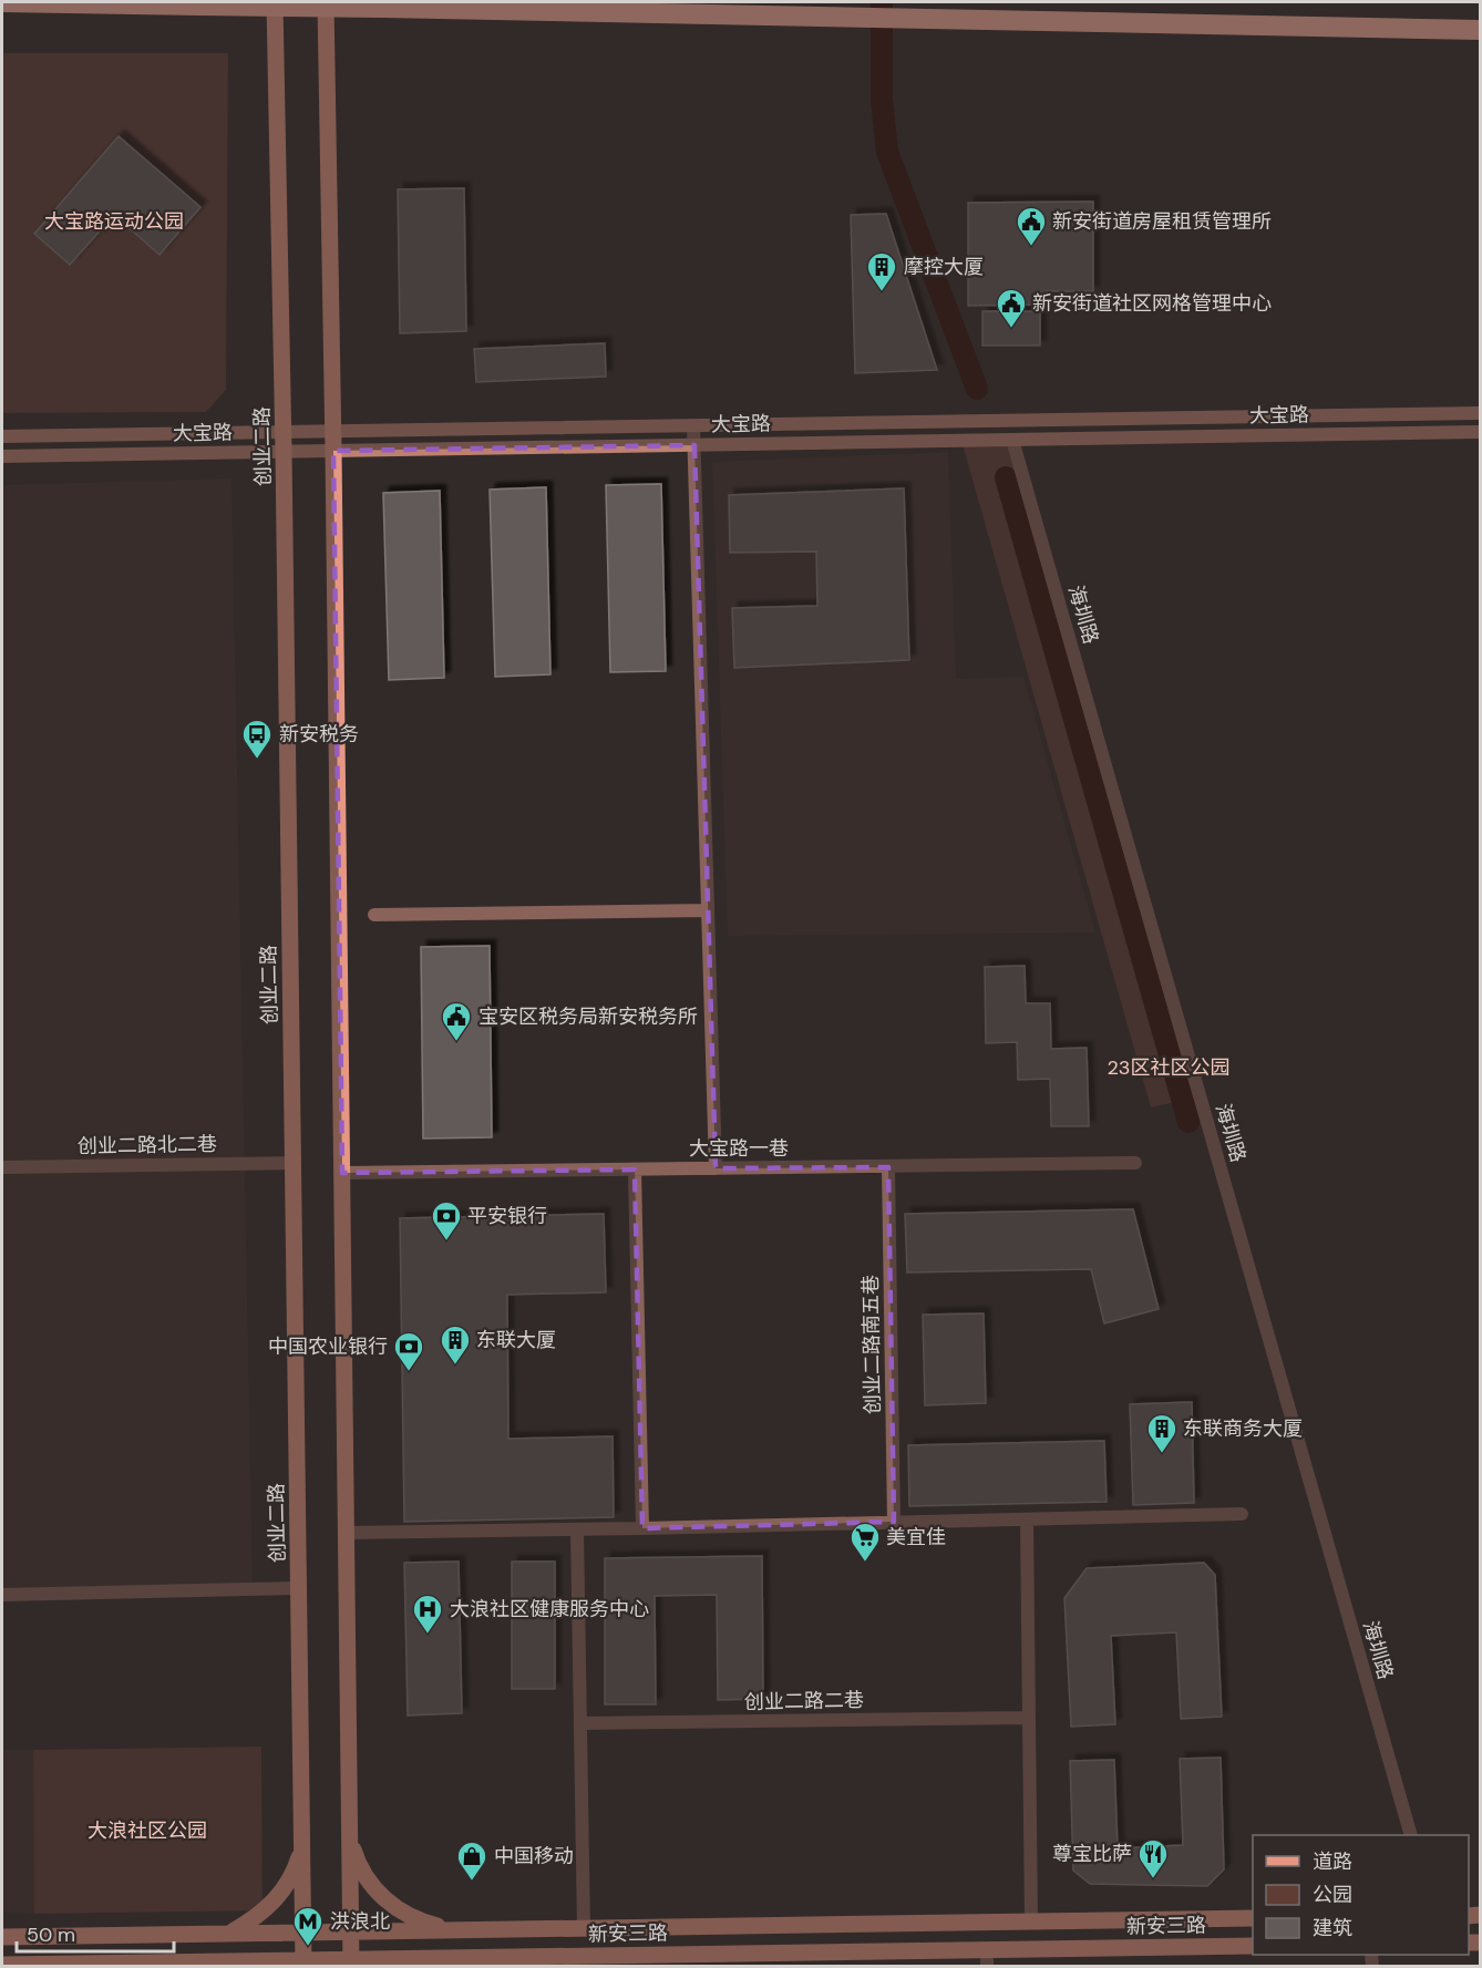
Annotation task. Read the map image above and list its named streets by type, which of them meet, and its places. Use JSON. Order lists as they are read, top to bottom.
{
  "streets": {
    "main road": ["大宝路", "创业二路", "新安三路"],
    "street": [
      "海圳路",
      "创业二路北二巷",
      "大宝路一巷",
      "创业二路南五巷",
      "创业二路二巷"
    ]
  },
  "crossings": [
    ["大宝路", "创业二路"],
    ["大宝路", "海圳路"],
    ["创业二路", "创业二路北二巷"],
    ["创业二路", "新安三路"],
    ["大宝路一巷", "创业二路南五巷"]
  ],
  "parks": ["大宝路运动公园", "23区社区公园", "大浪社区公园"],
  "places": {
    "public building": ["新安街道房屋租赁管理所", "新安街道社区网格管理中心", "宝安区税务局新安税务所"],
    "building": ["摩控大厦", "东联大厦", "东联商务大厦"],
    "bus stop": ["新安税务"],
    "bank": ["平安银行", "中国农业银行"],
    "supermarket": ["美宜佳"],
    "hospital": ["大浪社区健康服务中心"],
    "restaurant": ["尊宝比萨"],
    "shop": ["中国移动"],
    "metro station": ["洪浪北"]
  },
  "legend": ["道路", "公园", "建筑"],
  "scale_bar": "50 m"
}
